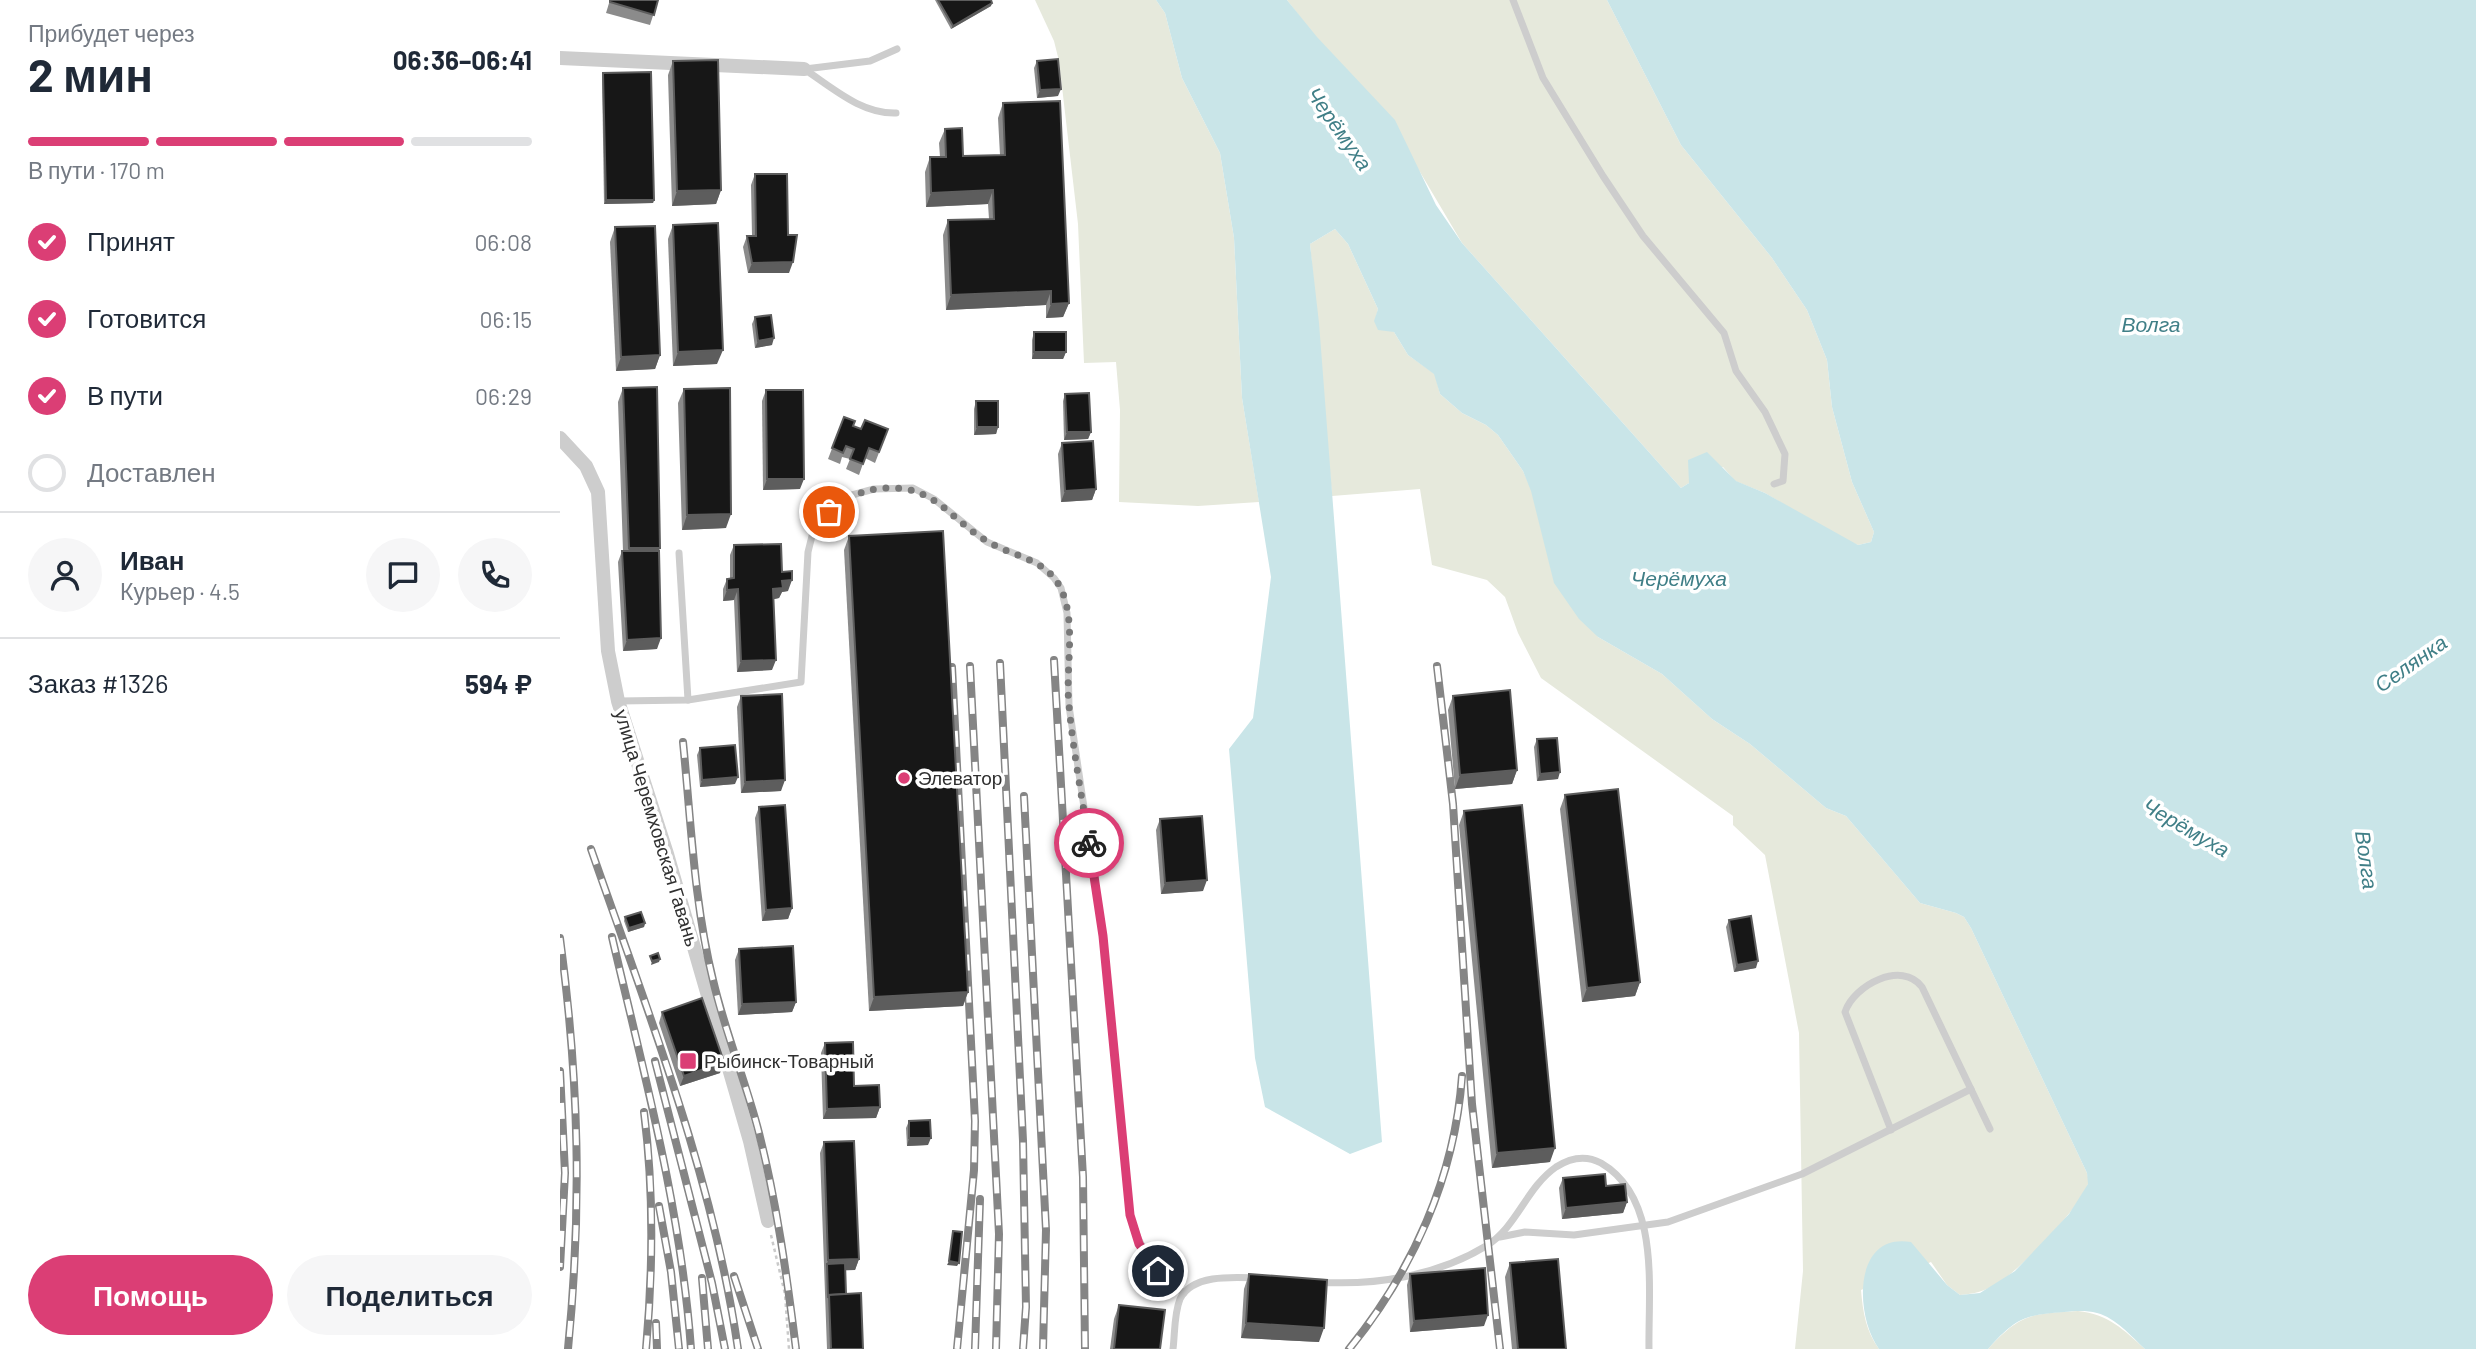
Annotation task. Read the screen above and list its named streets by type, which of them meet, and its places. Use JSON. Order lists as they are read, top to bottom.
{
  "streets": {
    "street": ["улица Черемховская Гавань"]
  },
  "water": ["Черёмуха", "Волга", "Селянка"],
  "places": {
    "other": ["Элеватор"],
    "transit": ["Рыбинск-Товарный"]
  },
  "page": {
    "heading": ["2 мин", "Прибудет через", "06:36–06:41"],
    "panel": [
      "Иван",
      "Курьер · 4.5",
      "Заказ #1326",
      "594 ₽"
    ],
    "bar": "В пути · 170 m",
    "list": [
      ["Принят", "06:08"],
      ["Готовится", "06:15"],
      ["В пути", "06:29"],
      "Доставлен"
    ],
    "buttons": ["Помощь", "Поделиться"]
  }
}
